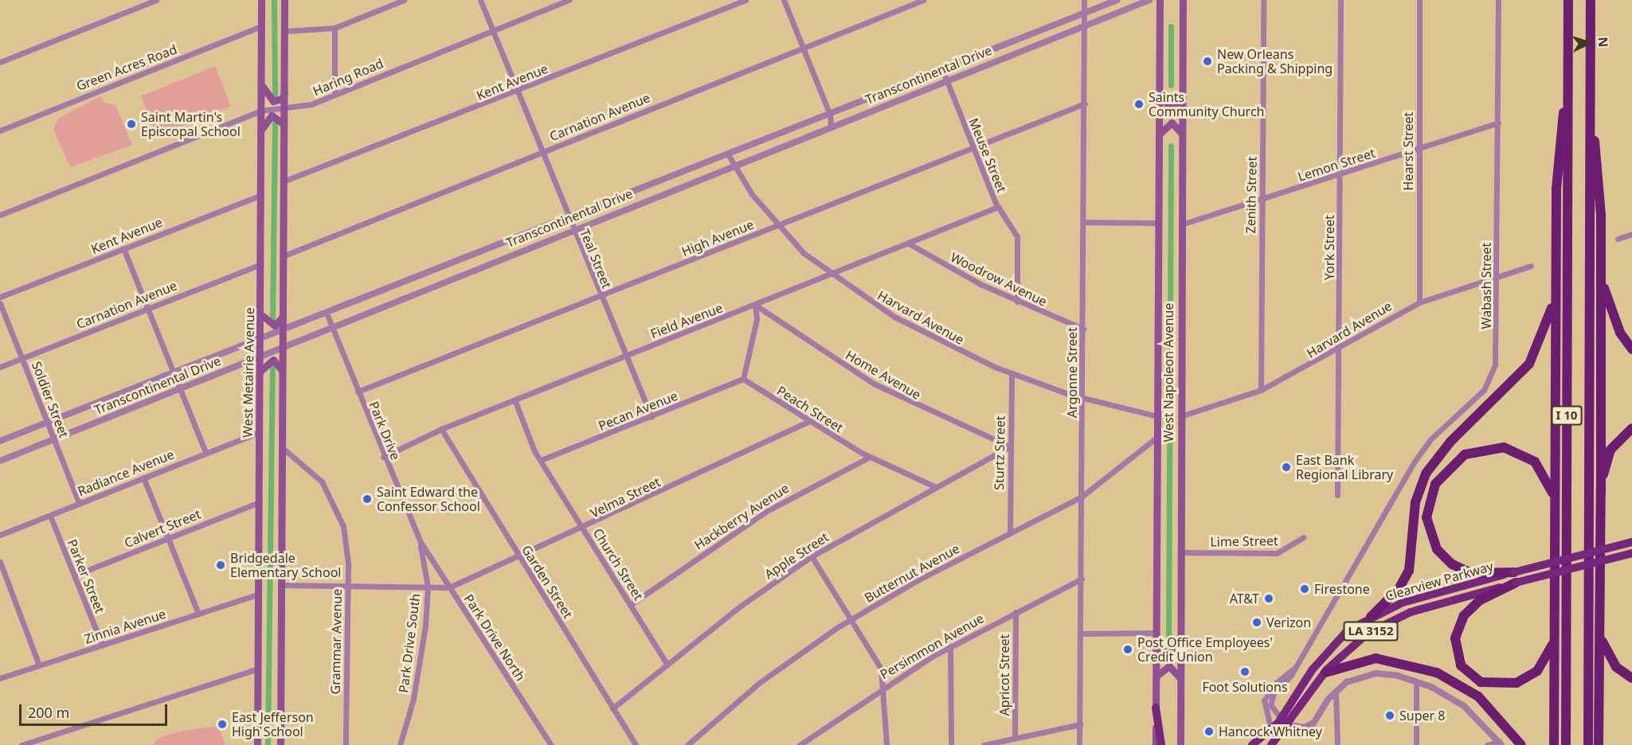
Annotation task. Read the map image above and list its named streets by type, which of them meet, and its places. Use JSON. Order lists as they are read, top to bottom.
{
  "streets": {
    "highway": ["I 10", "Clearview Parkway", "LA 3152"],
    "main road": ["West Metairie Avenue", "West Napoleon Avenue"],
    "street": [
      "Green Acres Road",
      "Transcontinental Drive",
      "Haring Road",
      "Kent Avenue",
      "Carnation Avenue",
      "Hearst Street",
      "Meuse Street",
      "Lemon Street",
      "Zenith Street",
      "High Avenue",
      "York Street",
      "Teal Street",
      "Woodrow Avenue",
      "Wabash Street",
      "Harvard Avenue",
      "Field Avenue",
      "Argonne Street",
      "Home Avenue",
      "Soldier Street",
      "Peach Street",
      "Pecan Avenue",
      "Park Drive",
      "Sturtz Street",
      "Radiance Avenue",
      "Velma Street",
      "Hackberry Avenue",
      "Calvert Street",
      "Lime Street",
      "Apple Street",
      "Church Street",
      "Butternut Avenue",
      "Parker Street",
      "Garden Street",
      "Zinnia Avenue",
      "Park Drive North",
      "Grammar Avenue",
      "Park Drive South",
      "Persimmon Avenue",
      "Apricot Street"
    ]
  },
  "crossings": [
    ["Green Acres Road", "West Metairie Avenue"],
    ["Transcontinental Drive", "Meuse Street"],
    ["Transcontinental Drive", "Teal Street"],
    ["Transcontinental Drive", "Harvard Avenue"],
    ["Transcontinental Drive", "West Metairie Avenue"],
    ["Transcontinental Drive", "Argonne Street"],
    ["Transcontinental Drive", "Soldier Street"],
    ["Transcontinental Drive", "Park Drive"],
    ["Haring Road", "Teal Street"],
    ["Haring Road", "West Metairie Avenue"],
    ["Kent Avenue", "Teal Street"],
    ["Kent Avenue", "West Metairie Avenue"],
    ["Carnation Avenue", "Teal Street"],
    ["Carnation Avenue", "West Metairie Avenue"],
    ["Carnation Avenue", "Soldier Street"],
    ["Hearst Street", "Lemon Street"],
    ["Hearst Street", "Harvard Avenue"],
    ["Meuse Street", "High Avenue"],
    ["Meuse Street", "Woodrow Avenue"],
    ["Meuse Street", "Field Avenue"],
    ["Lemon Street", "Zenith Street"],
    ["Lemon Street", "York Street"],
    ["Lemon Street", "Wabash Street"],
    ["Lemon Street", "West Napoleon Avenue"],
    ["Zenith Street", "Harvard Avenue"],
    ["High Avenue", "Teal Street"],
    ["High Avenue", "Harvard Avenue"],
    ["High Avenue", "Argonne Street"],
    ["High Avenue", "Park Drive"],
    ["York Street", "Harvard Avenue"],
    ["Teal Street", "Field Avenue"],
    ["Teal Street", "Pecan Avenue"],
    ["Woodrow Avenue", "Field Avenue"],
    ["Woodrow Avenue", "Argonne Street"],
    ["Wabash Street", "Harvard Avenue"],
    ["Harvard Avenue", "Field Avenue"],
    ["Harvard Avenue", "Argonne Street"],
    ["Harvard Avenue", "West Napoleon Avenue"],
    ["Harvard Avenue", "Sturtz Street"],
    ["Field Avenue", "Home Avenue"],
    ["Field Avenue", "Park Drive"],
    ["Field Avenue", "Church Street"],
    ["Field Avenue", "Garden Street"],
    ["West Metairie Avenue", "Radiance Avenue"],
    ["West Metairie Avenue", "Calvert Street"],
    ["West Metairie Avenue", "Zinnia Avenue"],
    ["Argonne Street", "Butternut Avenue"],
    ["Argonne Street", "Persimmon Avenue"],
    ["West Napoleon Avenue", "Lime Street"],
    ["West Napoleon Avenue", "Butternut Avenue"],
    ["Home Avenue", "Sturtz Street"],
    ["Home Avenue", "Apple Street"],
    ["Soldier Street", "Radiance Avenue"],
    ["Peach Street", "Pecan Avenue"],
    ["Peach Street", "Velma Street"],
    ["Peach Street", "Hackberry Avenue"],
    ["Peach Street", "Apple Street"],
    ["Pecan Avenue", "Church Street"],
    ["Park Drive", "Park Drive North"],
    ["Park Drive", "Park Drive South"],
    ["Sturtz Street", "Apple Street"],
    ["Sturtz Street", "Butternut Avenue"],
    ["Radiance Avenue", "Parker Street"],
    ["Velma Street", "Church Street"],
    ["Velma Street", "Garden Street"],
    ["Velma Street", "Park Drive North"],
    ["Hackberry Avenue", "Church Street"],
    ["Calvert Street", "Parker Street"],
    ["Apple Street", "Church Street"],
    ["Apple Street", "Garden Street"],
    ["Parker Street", "Zinnia Avenue"],
    ["Park Drive North", "Park Drive South"],
    ["Persimmon Avenue", "Apricot Street"]
  ],
  "places": [
    "New Orleans Packing & Shipping",
    "Saints Community Church",
    "Saint Martin's Episcopal School",
    "East Bank Regional Library",
    "Saint Edward the Confessor School",
    "Bridgedale Elementary School",
    "Firestone",
    "AT&T",
    "Verizon",
    "Post Office Employees' Credit Union",
    "Foot Solutions",
    "Super 8",
    "East Jefferson High School",
    "Hancock Whitney"
  ],
  "scale_bar": "200 m",
  "north": "right"
}
